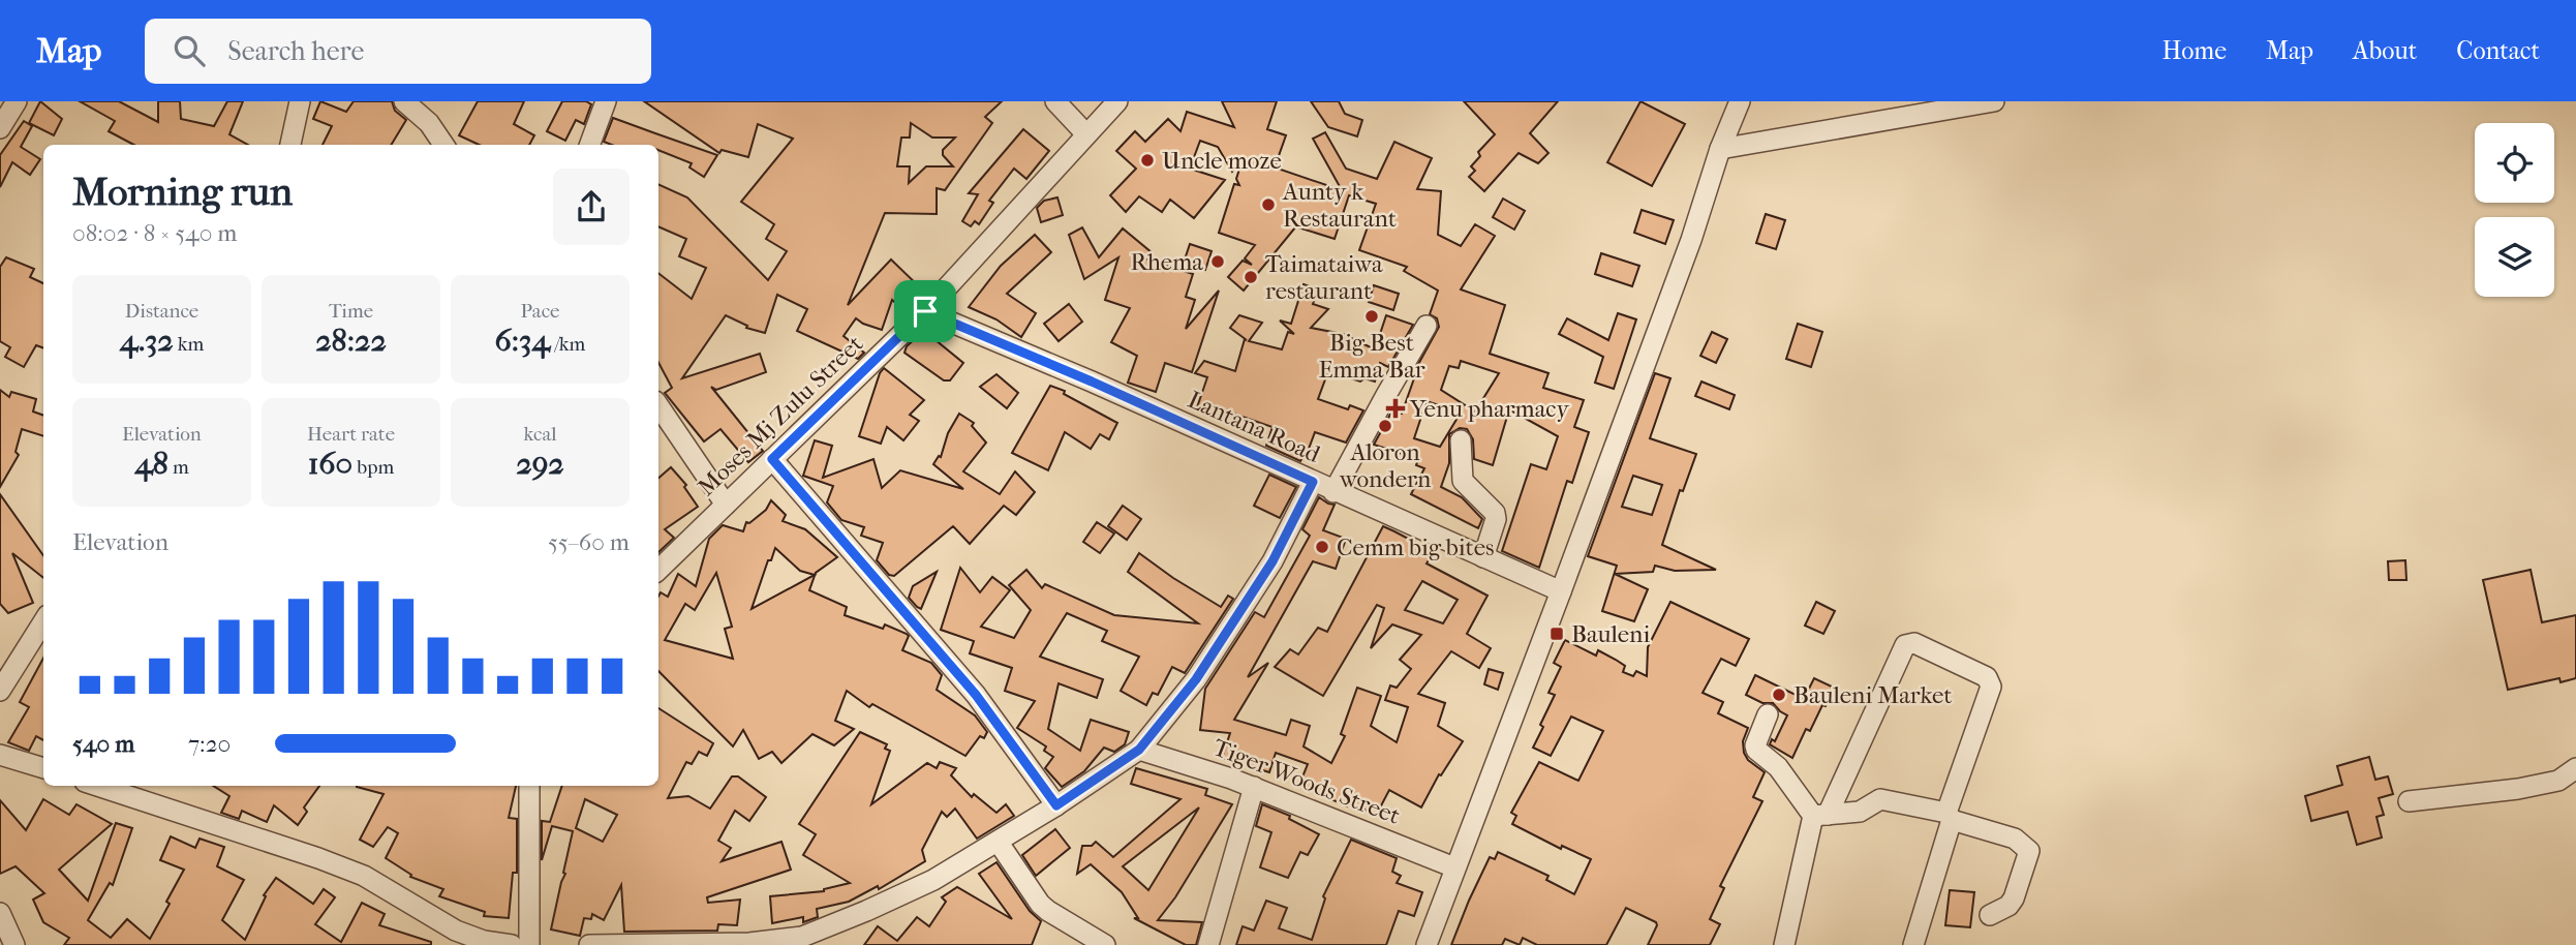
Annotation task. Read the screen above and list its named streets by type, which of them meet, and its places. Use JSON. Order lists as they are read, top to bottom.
{
  "streets": {
    "street": ["Moses Mj Zulu Street", "Lantana Road", "Tiger Woods Street"]
  },
  "crossings": [
    ["Moses Mj Zulu Street", "Lantana Road"]
  ],
  "places": {
    "other": [
      "Uncle moze",
      "Aunty k Restaurant",
      "Rhema",
      "Taimataiwa restaurant",
      "Big Best Emma Bar",
      "Aloron wondern",
      "Cemm big bites",
      "Bauleni Market"
    ],
    "health": ["Yenu pharmacy"],
    "transit": ["Bauleni"]
  },
  "page": {
    "header": "Map",
    "search": "Search here",
    "nav": [
      "Home",
      "Map",
      "About",
      "Contact"
    ],
    "heading": ["Morning run", "08:02 · 8 × 540 m"],
    "stats": [
      ["Distance", "4.32 km"],
      ["Time", "28:22"],
      ["Pace", "6:34 /km"],
      ["Elevation", "48 m"],
      ["Heart rate", "160 bpm"],
      ["kcal", "292"]
    ],
    "chart": ["Elevation", "55–60 m"],
    "list": [
      {
        "name": "540 m",
        "note": "7:20"
      }
    ]
  }
}
